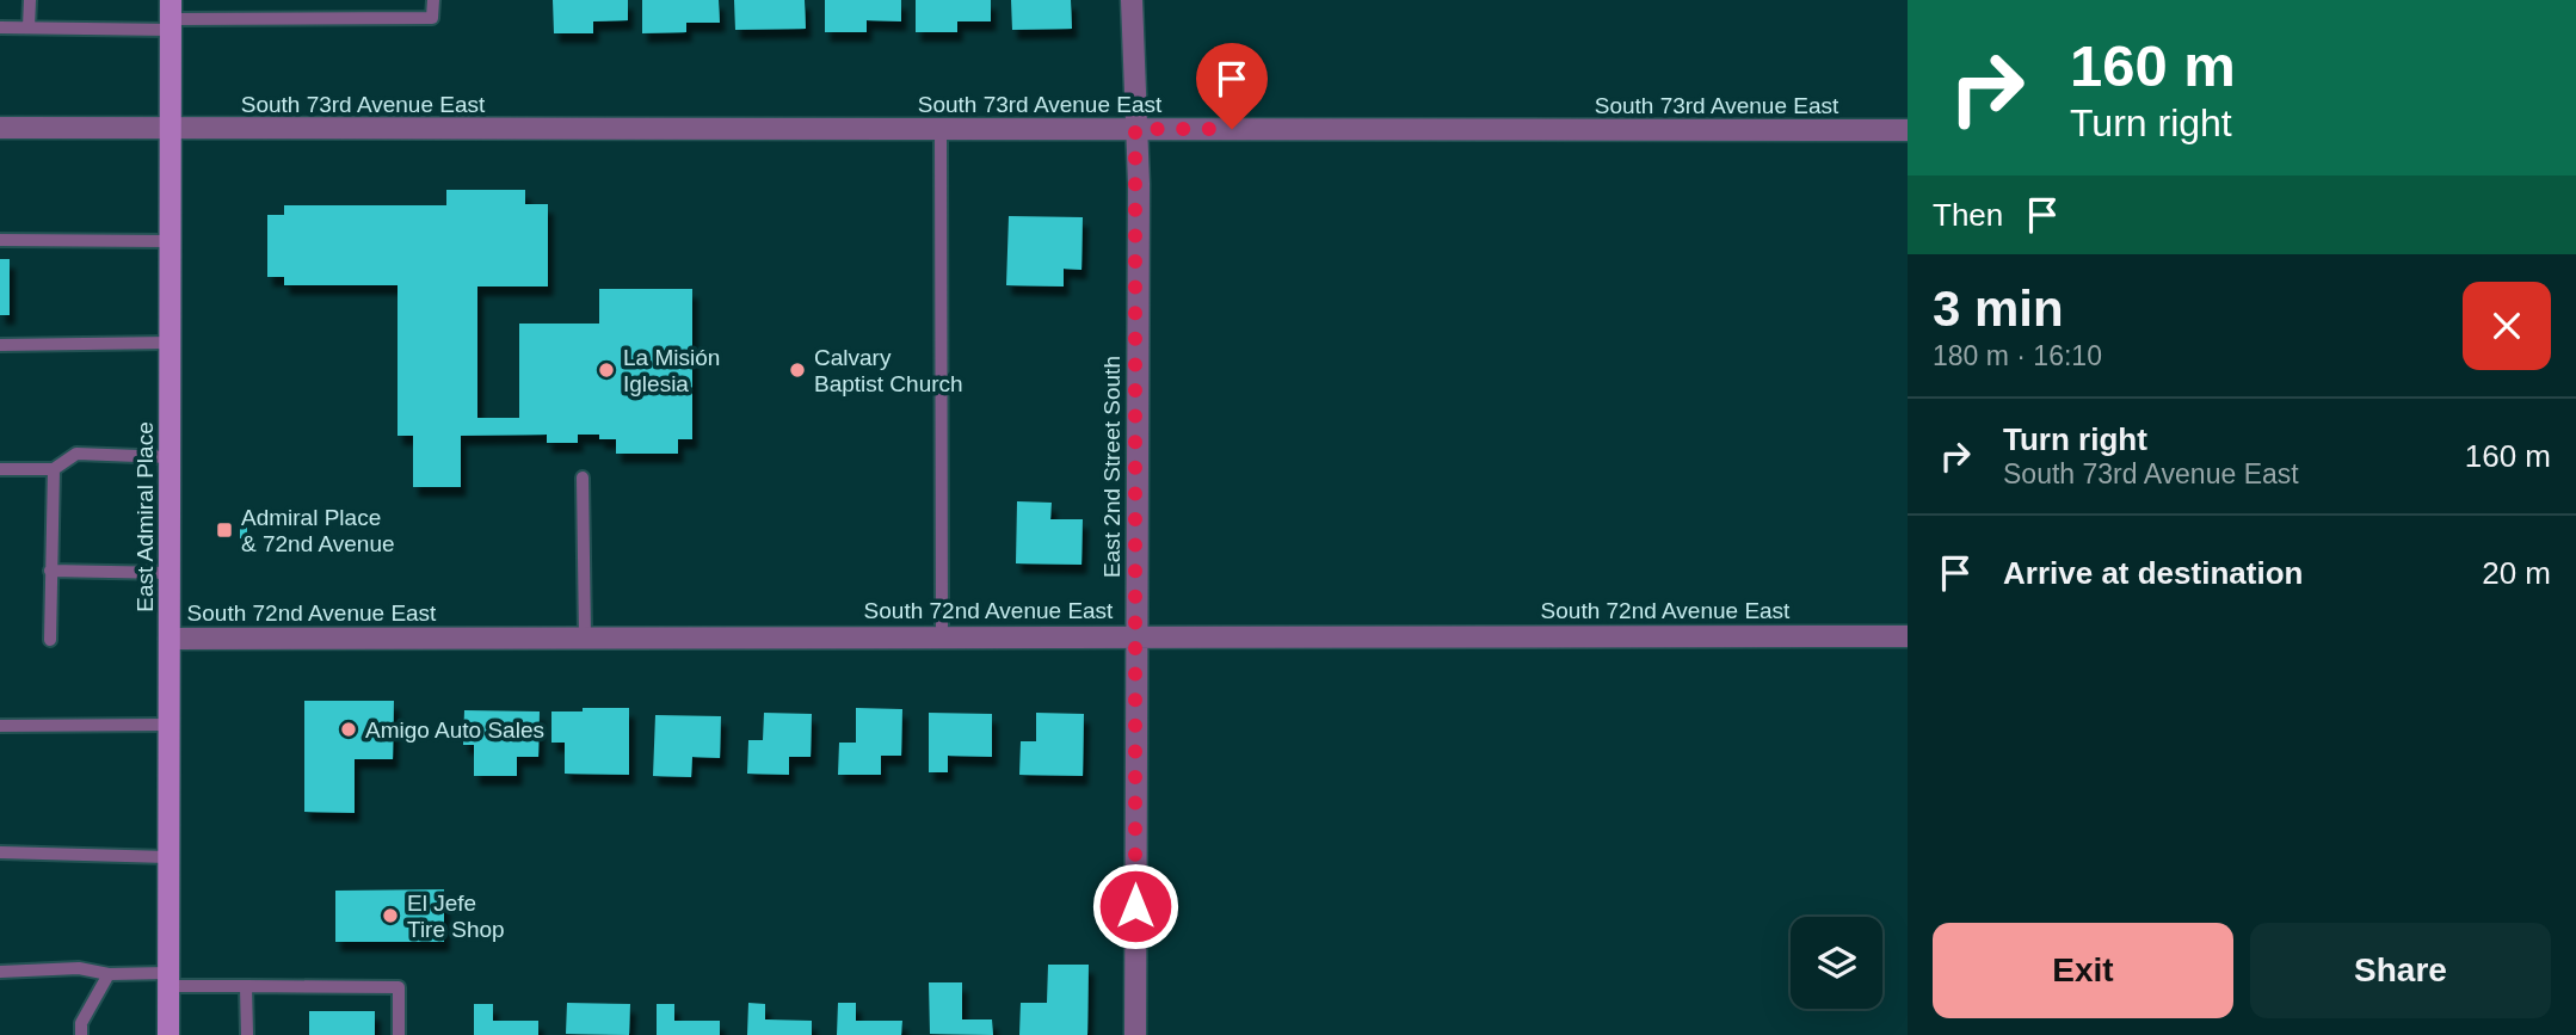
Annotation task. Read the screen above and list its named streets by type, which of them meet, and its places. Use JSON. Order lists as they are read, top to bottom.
{
  "streets": {
    "main road": ["East Admiral Place"],
    "street": ["South 73rd Avenue East", "East 2nd Street South", "South 72nd Avenue East"]
  },
  "crossings": [
    ["South 73rd Avenue East", "East 2nd Street South"],
    ["South 73rd Avenue East", "East Admiral Place"],
    ["East 2nd Street South", "South 72nd Avenue East"],
    ["East Admiral Place", "South 72nd Avenue East"]
  ],
  "places": {
    "other": [
      "La Misión Iglesia",
      "Calvary Baptist Church",
      "Amigo Auto Sales",
      "El Jefe Tire Shop"
    ],
    "transit": ["Admiral Place & 72nd Avenue"]
  },
  "page": {
    "turn": ["160 m", "Turn right"],
    "then": "Then",
    "heading": ["3 min", "180 m · 16:10"],
    "list": [
      {
        "name": "Turn right",
        "note": "South 73rd Avenue East",
        "value": "160 m"
      },
      {
        "name": "Arrive at destination",
        "value": "20 m"
      }
    ],
    "buttons": ["Exit", "Share"]
  }
}
